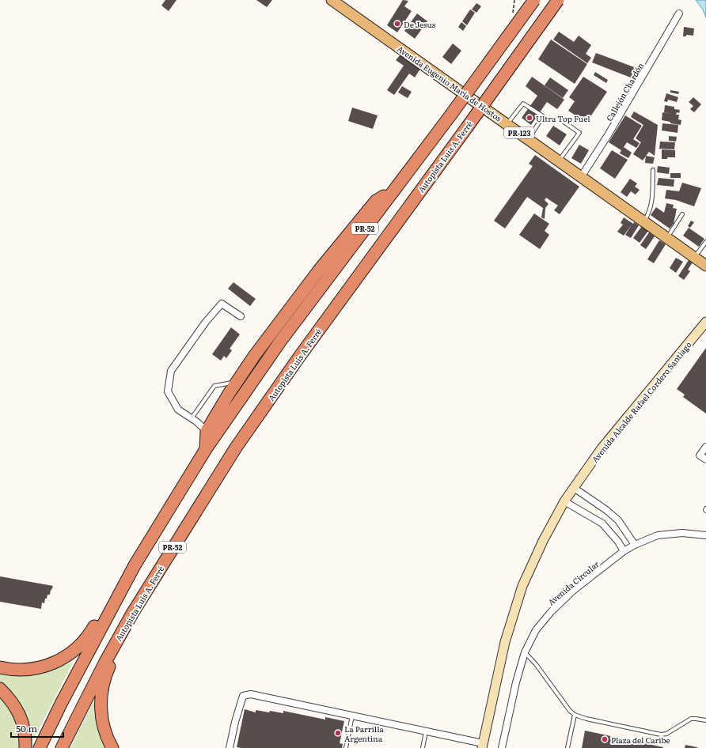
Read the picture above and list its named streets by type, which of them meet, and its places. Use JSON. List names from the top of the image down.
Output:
{
  "streets": {
    "highway": ["Autopista Luis A. Ferré", "PR-52"],
    "main road": ["Avenida Eugenio María de Hostos", "PR-123"],
    "street": ["Callejón Chardón", "Avenida Alcalde Rafael Cordero Santiago", "Avenida Circular"]
  },
  "crossings": [
    ["Avenida Eugenio María de Hostos", "Callejón Chardón"]
  ],
  "places": [
    "De Jesus",
    "Ultra Top Fuel",
    "La Parrilla Argentina",
    "Plaza del Caribe"
  ],
  "scale_bar": "50 m"
}
